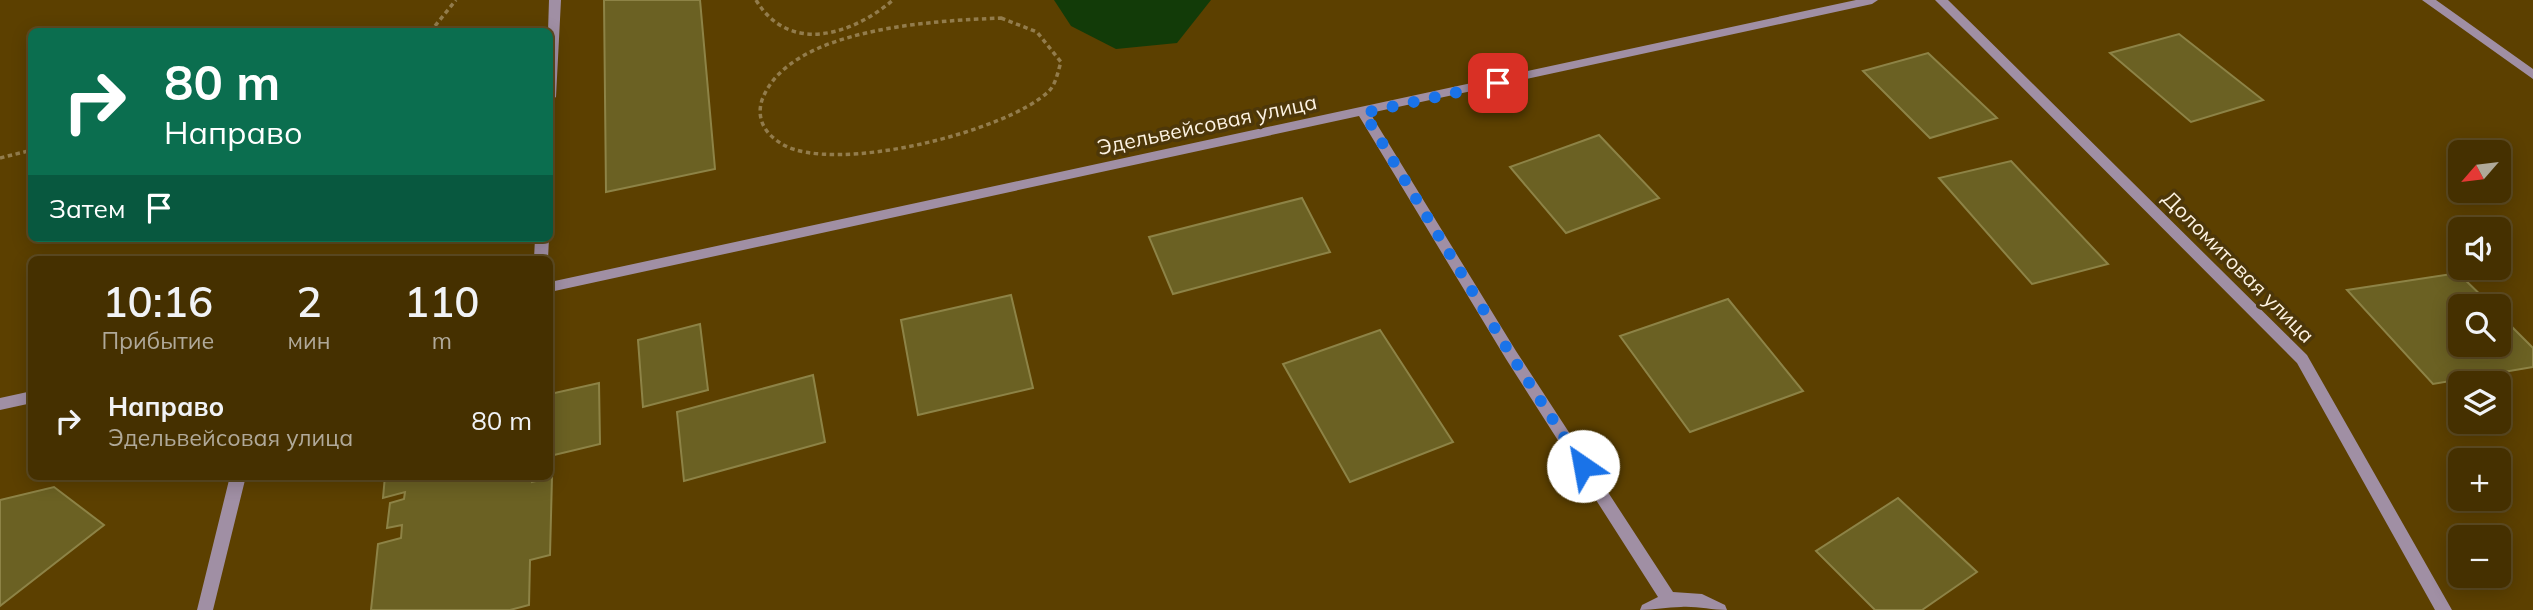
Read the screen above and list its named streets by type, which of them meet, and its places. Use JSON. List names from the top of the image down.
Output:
{
  "streets": {
    "street": ["Эдельвейсовая улица", "Доломитовая улица"]
  },
  "north": "bottom left",
  "page": {
    "turn": ["80 m", "Направо"],
    "map_buttons": ["+", "−"],
    "then": "Затем",
    "eta": [
      "10:16",
      "Прибытие",
      "2",
      "мин",
      "110",
      "m"
    ],
    "list": [
      {
        "name": "Направо",
        "note": "Эдельвейсовая улица",
        "value": "80 m"
      }
    ]
  }
}
